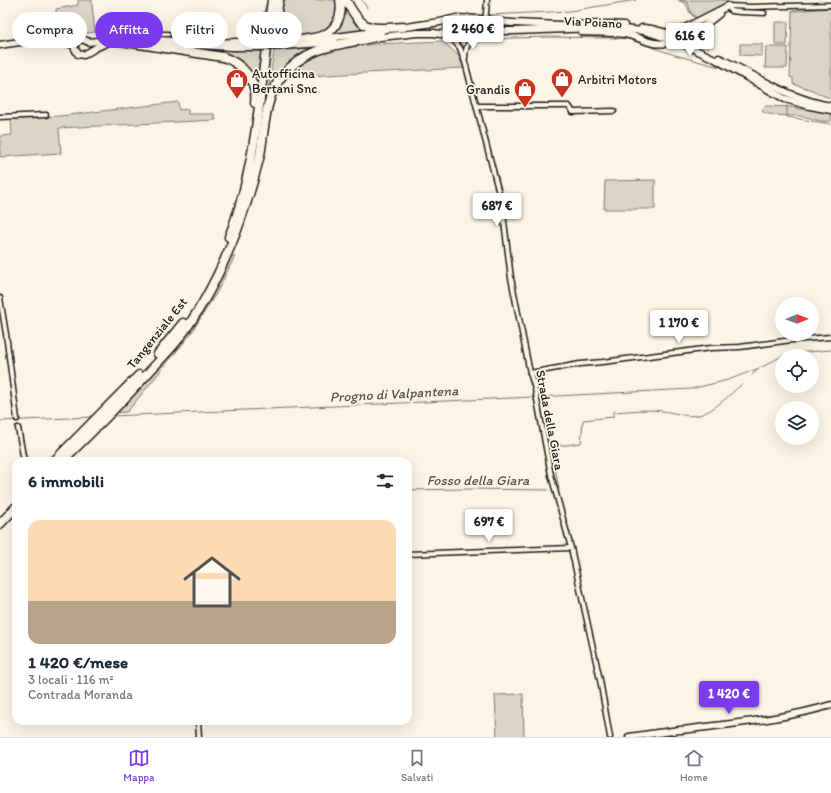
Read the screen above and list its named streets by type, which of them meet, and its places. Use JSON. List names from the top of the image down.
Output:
{
  "streets": {
    "highway": ["Tangenziale Est"],
    "main road": ["Via Poiano"],
    "street": ["Strada della Giara"]
  },
  "water": ["Progno di Valpantena", "Fosso della Giara"],
  "places": {
    "shop": ["Arbitri Motors", "Autofficina Bertani Snc", "Grandis"]
  },
  "north": "right",
  "page": {
    "chip": [
      "Compra",
      "Affitta",
      "Filtri",
      "Nuovo"
    ],
    "price": [
      "2 460 €",
      "616 €",
      "687 €",
      "1 170 €",
      "697 €",
      "1 420 €"
    ],
    "heading": "6 immobili",
    "list": [
      {
        "name": "1 420 €/mese",
        "note": "3 locali · 116 m² · Contrada Moranda"
      }
    ],
    "tabs": ["Mappa", "Salvati", "Home"]
  }
}
